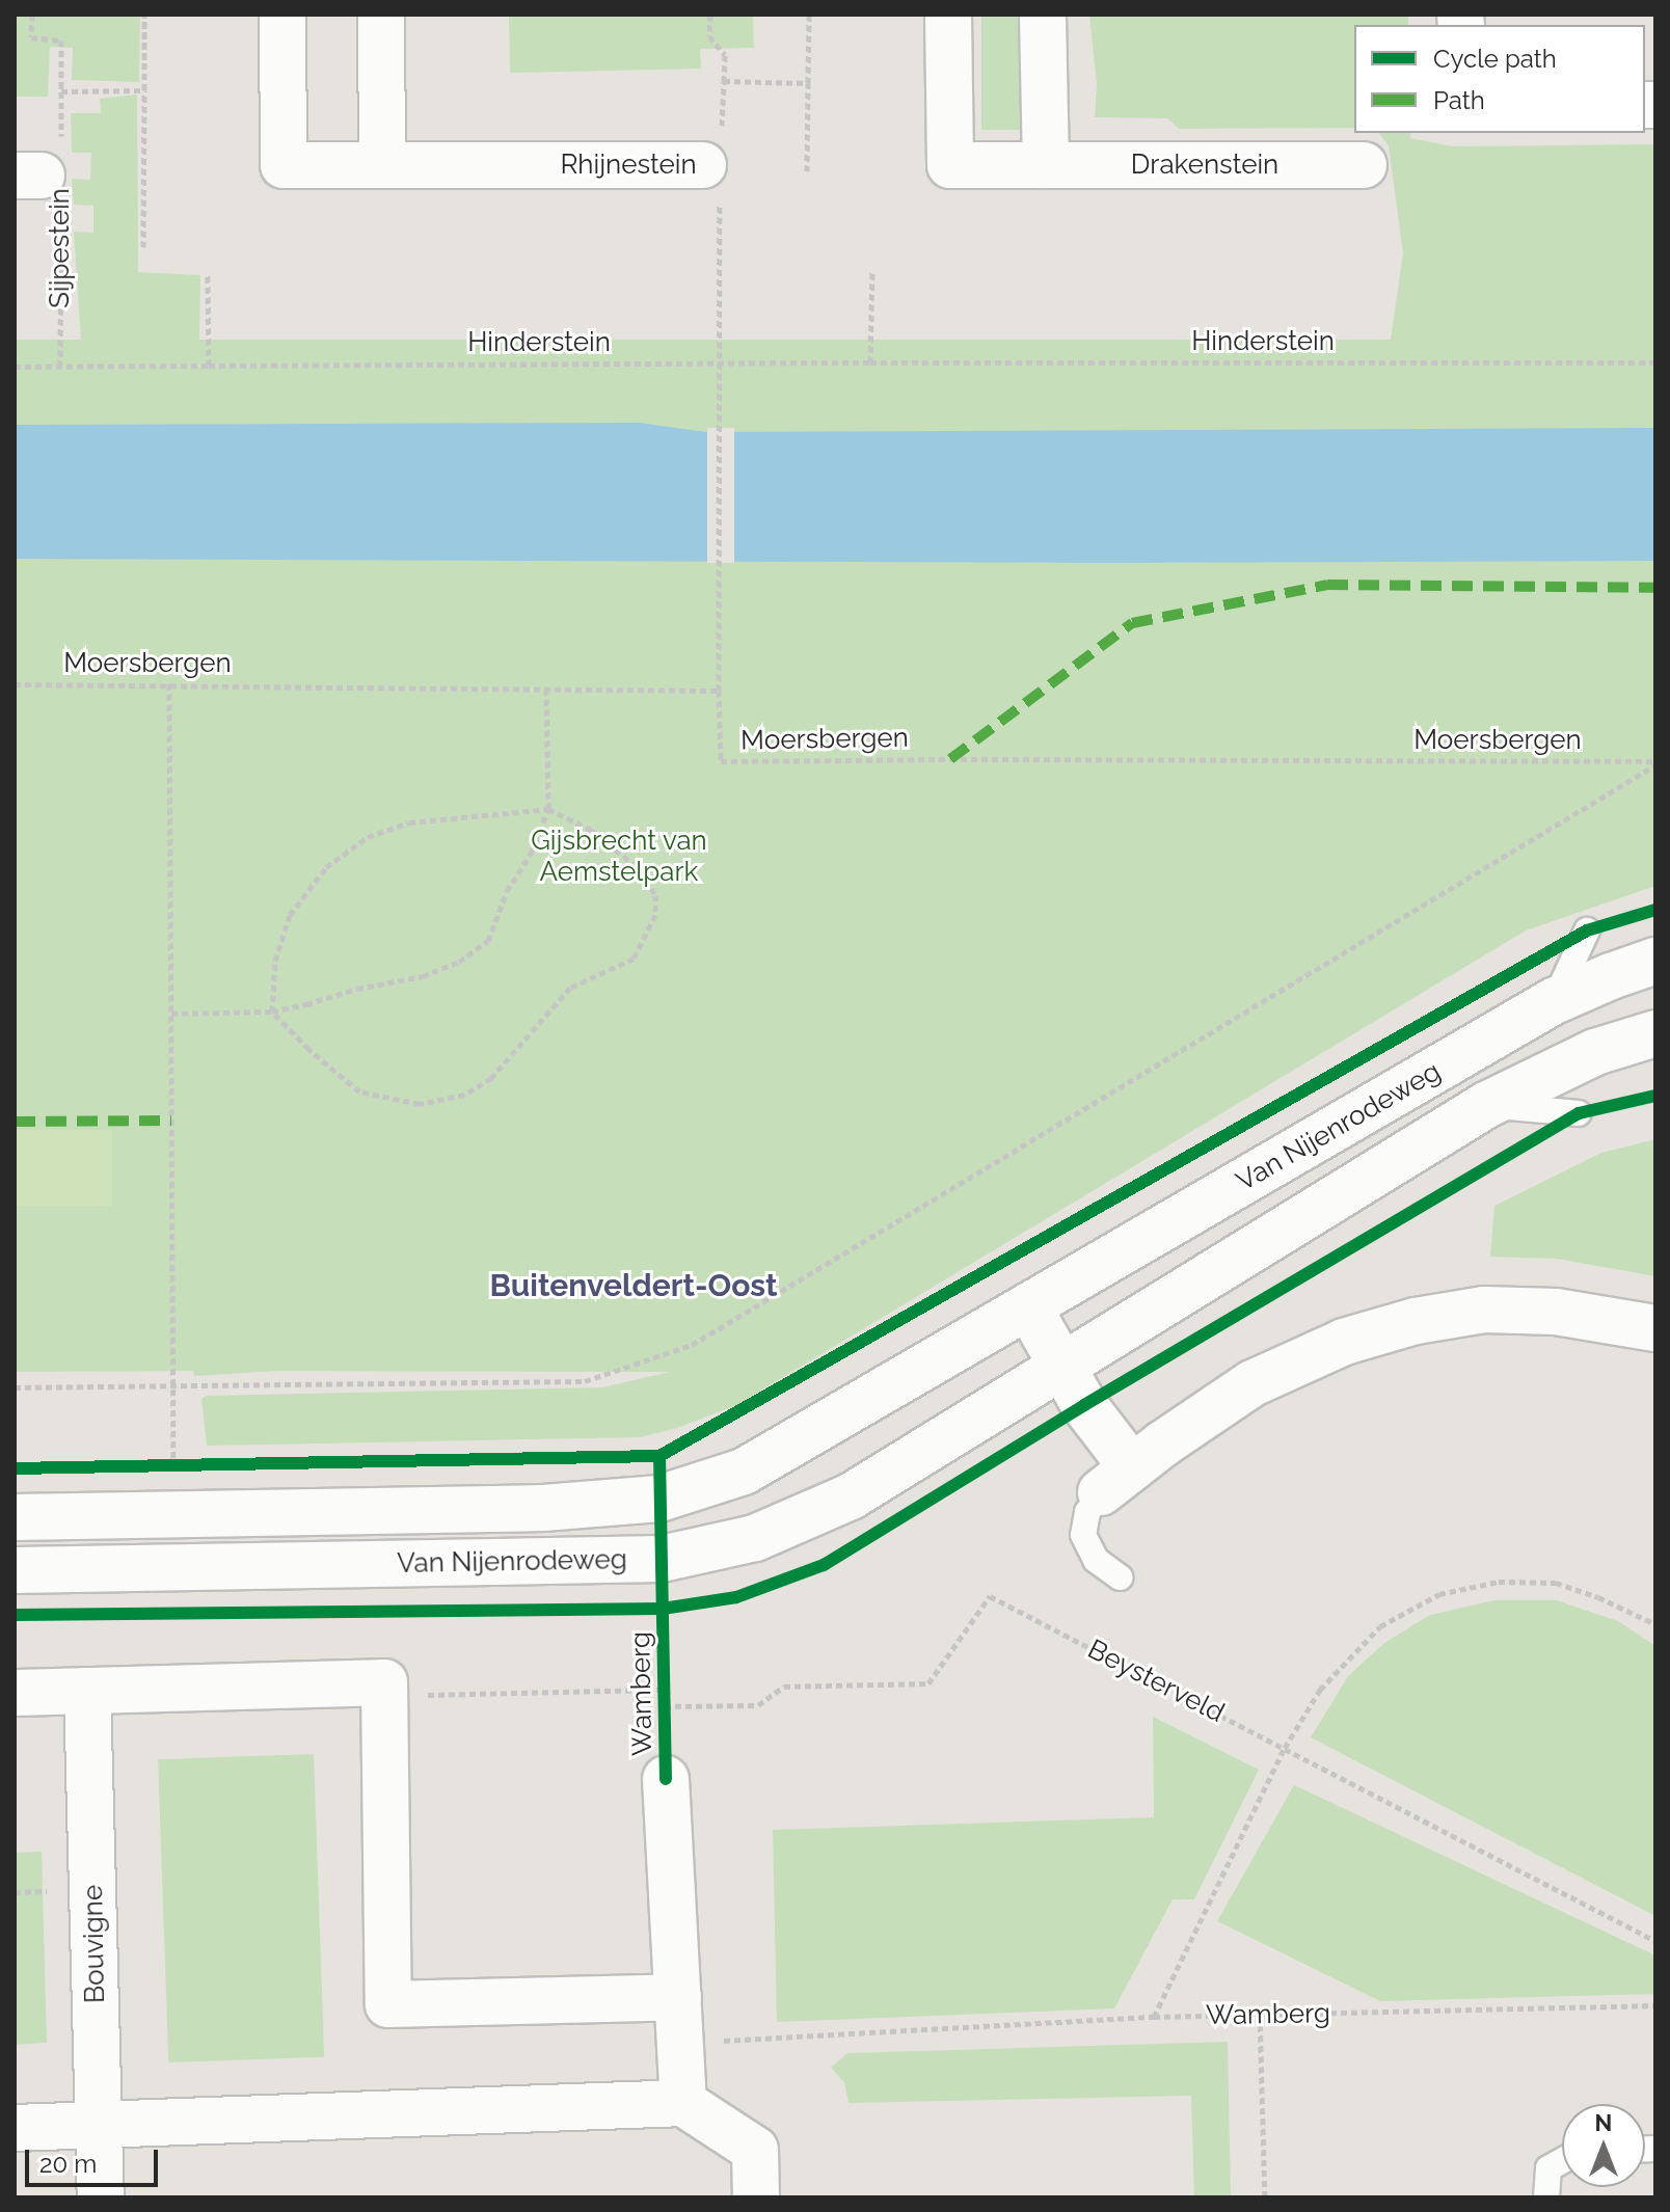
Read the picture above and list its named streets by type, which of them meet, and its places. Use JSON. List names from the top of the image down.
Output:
{
  "streets": {
    "street": [
      "Rhijnestein",
      "Drakenstein",
      "Van Nijenrodeweg",
      "Wamberg",
      "Bouvigne"
    ],
    "path": [
      "Sijpestein",
      "Hinderstein",
      "Moersbergen",
      "Beysterveld"
    ]
  },
  "crossings": [
    ["Rhijnestein", "Hinderstein"],
    ["Rhijnestein", "Moersbergen"],
    ["Sijpestein", "Hinderstein"],
    ["Beysterveld", "Wamberg"]
  ],
  "districts": ["Buitenveldert-Oost"],
  "parks": ["Gijsbrecht van Aemstelpark"],
  "legend": ["Cycle path", "Path"],
  "scale_bar": "20 m",
  "north": "top"
}
